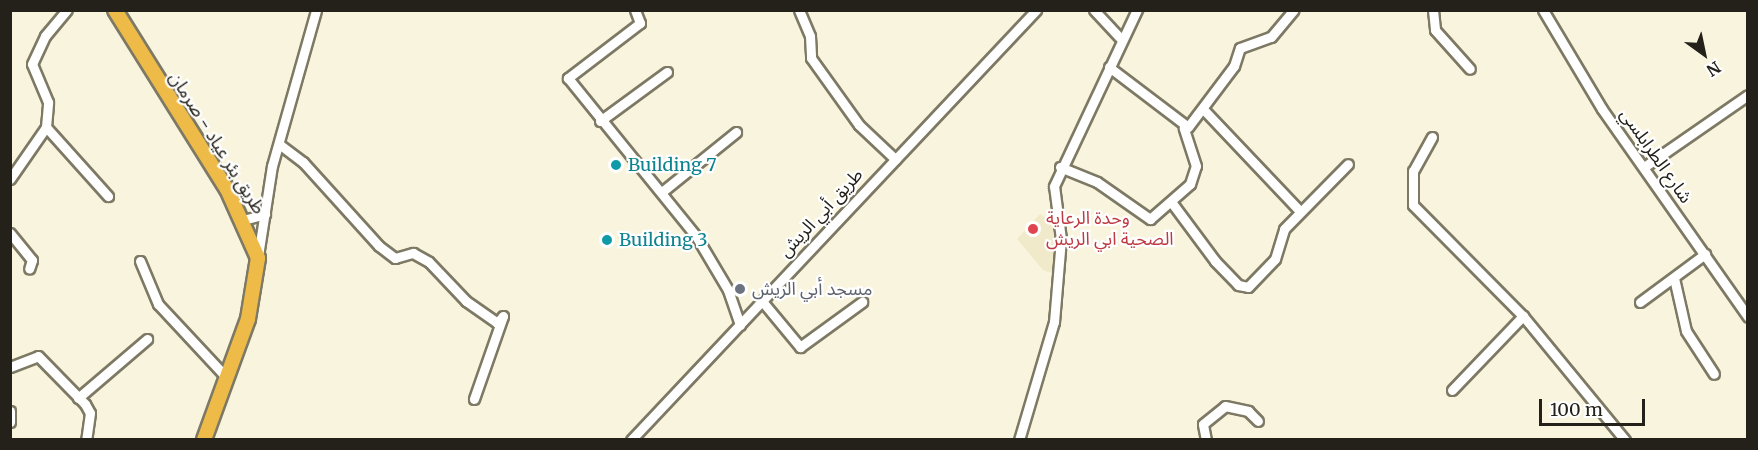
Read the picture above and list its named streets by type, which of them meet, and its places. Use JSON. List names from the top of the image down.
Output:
{
  "streets": {
    "highway": ["طريق بئر عياد - صرمان"],
    "street": ["شارع الطرابلسي", "طريق أبي الريش"]
  },
  "places": [
    "Building 7",
    "وحدة الرعاية الصحية ابي الريش",
    "Building 3",
    "مسجد أبي الريش"
  ],
  "scale_bar": "100 m",
  "north": "bottom right"
}
